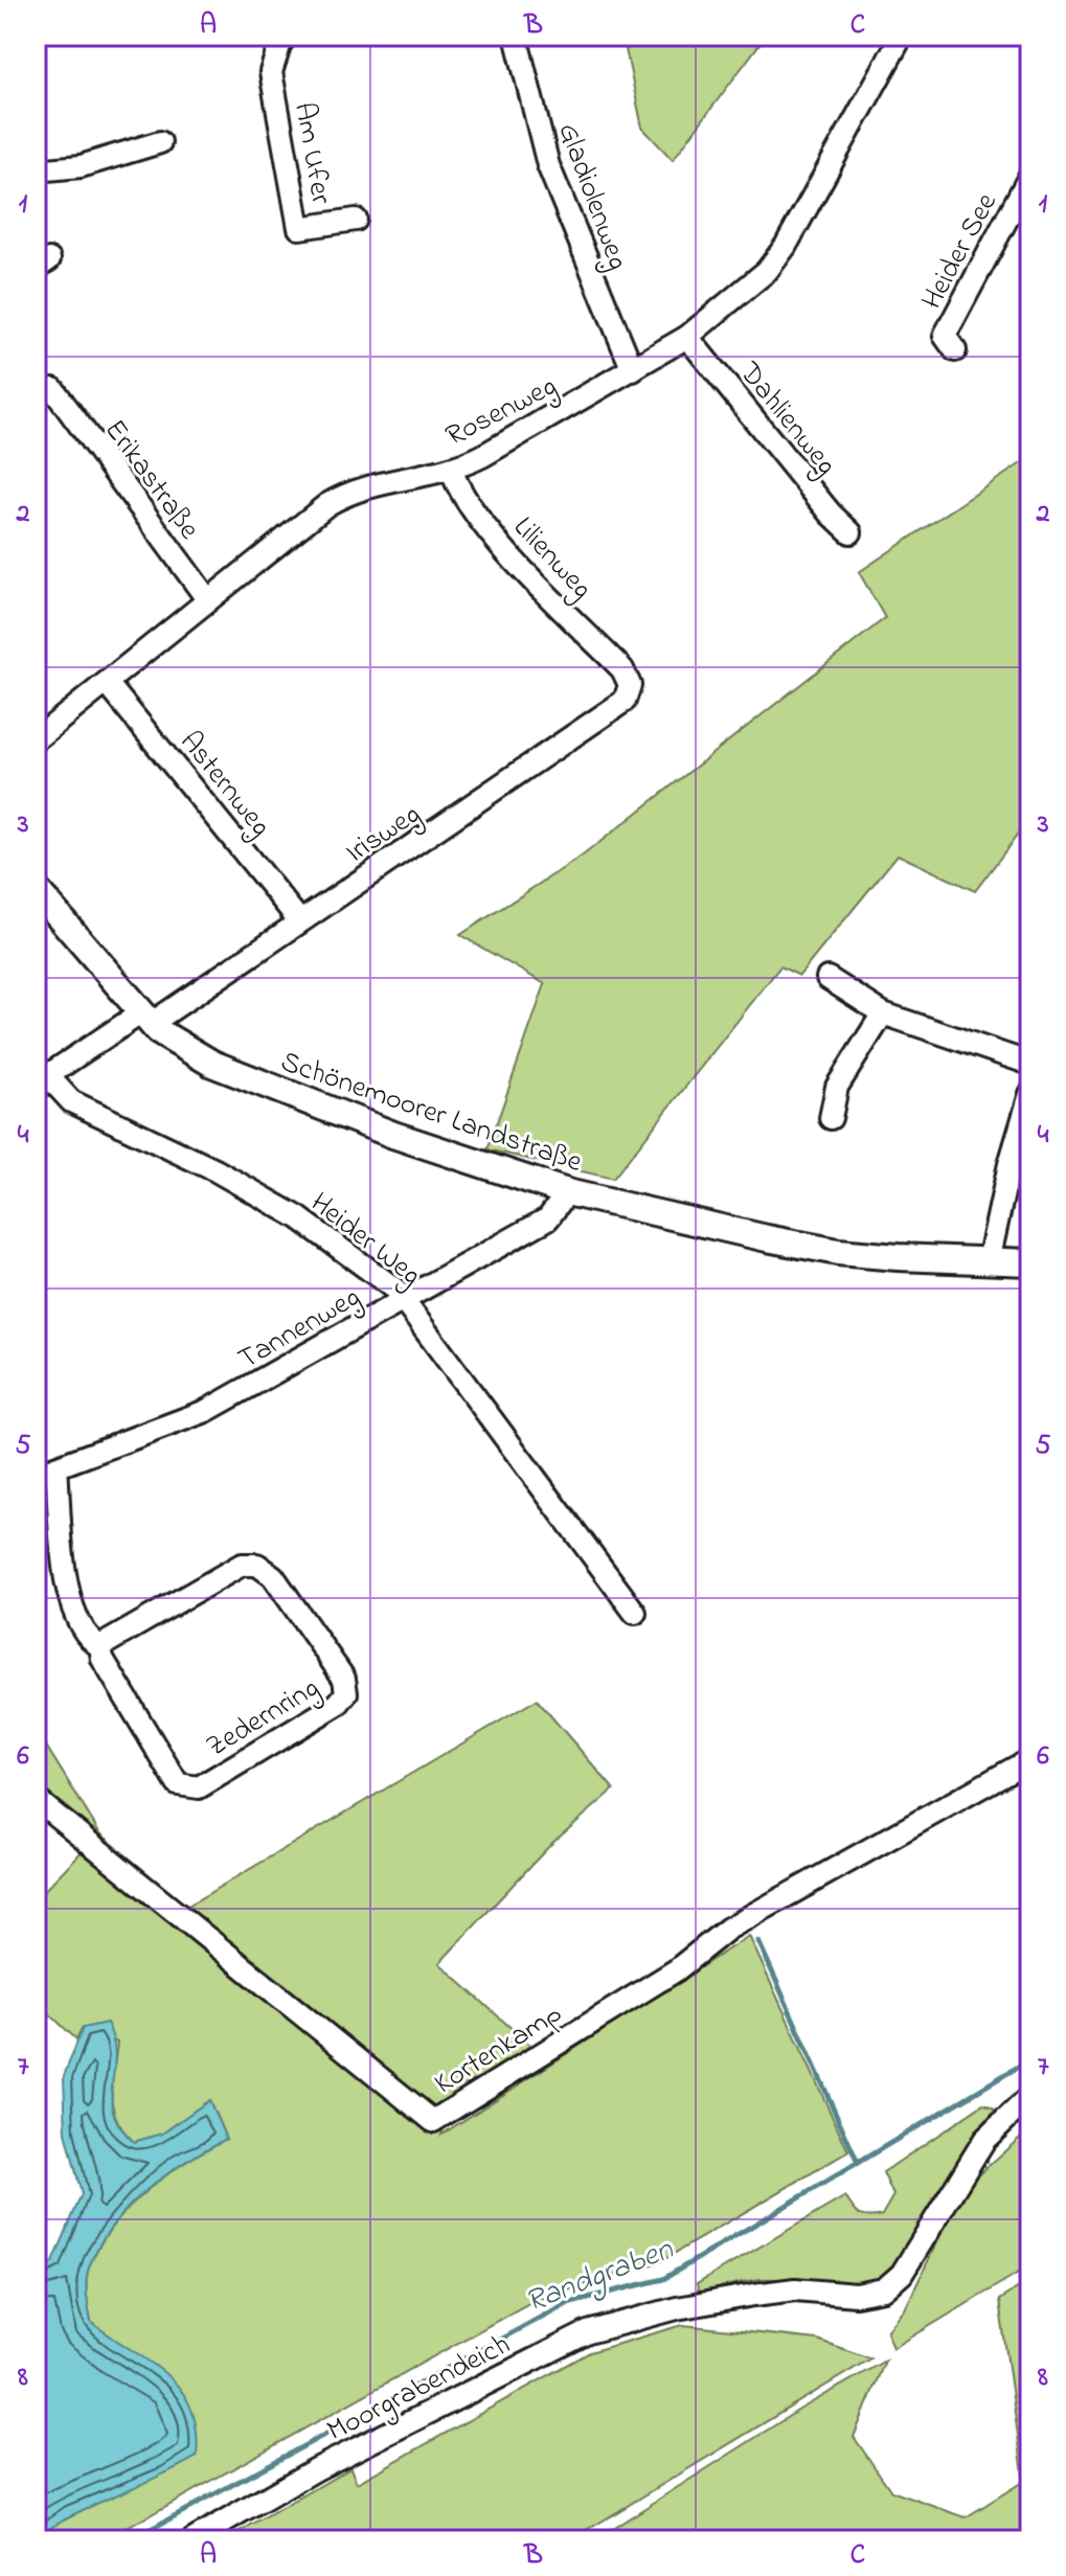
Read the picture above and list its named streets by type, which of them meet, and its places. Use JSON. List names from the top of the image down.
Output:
{
  "streets": {
    "street": [
      "Am Ufer",
      "Gladiolenweg",
      "Heider See",
      "Rosenweg",
      "Dahlienweg",
      "Erikastraße",
      "Lilienweg",
      "Asternweg",
      "Irisweg",
      "Schönemoorer Landstraße",
      "Heider Weg",
      "Tannenweg",
      "Zedernring",
      "Kortenkamp",
      "Moorgrabendeich"
    ]
  },
  "crossings": [
    ["Gladiolenweg", "Rosenweg"],
    ["Rosenweg", "Dahlienweg"],
    ["Rosenweg", "Erikastraße"],
    ["Rosenweg", "Lilienweg"],
    ["Rosenweg", "Asternweg"],
    ["Lilienweg", "Irisweg"],
    ["Asternweg", "Irisweg"],
    ["Irisweg", "Schönemoorer Landstraße"],
    ["Irisweg", "Heider Weg"],
    ["Schönemoorer Landstraße", "Tannenweg"],
    ["Heider Weg", "Tannenweg"],
    ["Tannenweg", "Zedernring"]
  ],
  "water": ["Randgraben"],
  "grid": {
    "columns": ["A", "B", "C"],
    "rows": [
      "1",
      "2",
      "3",
      "4",
      "5",
      "6",
      "7",
      "8"
    ]
  }
}
